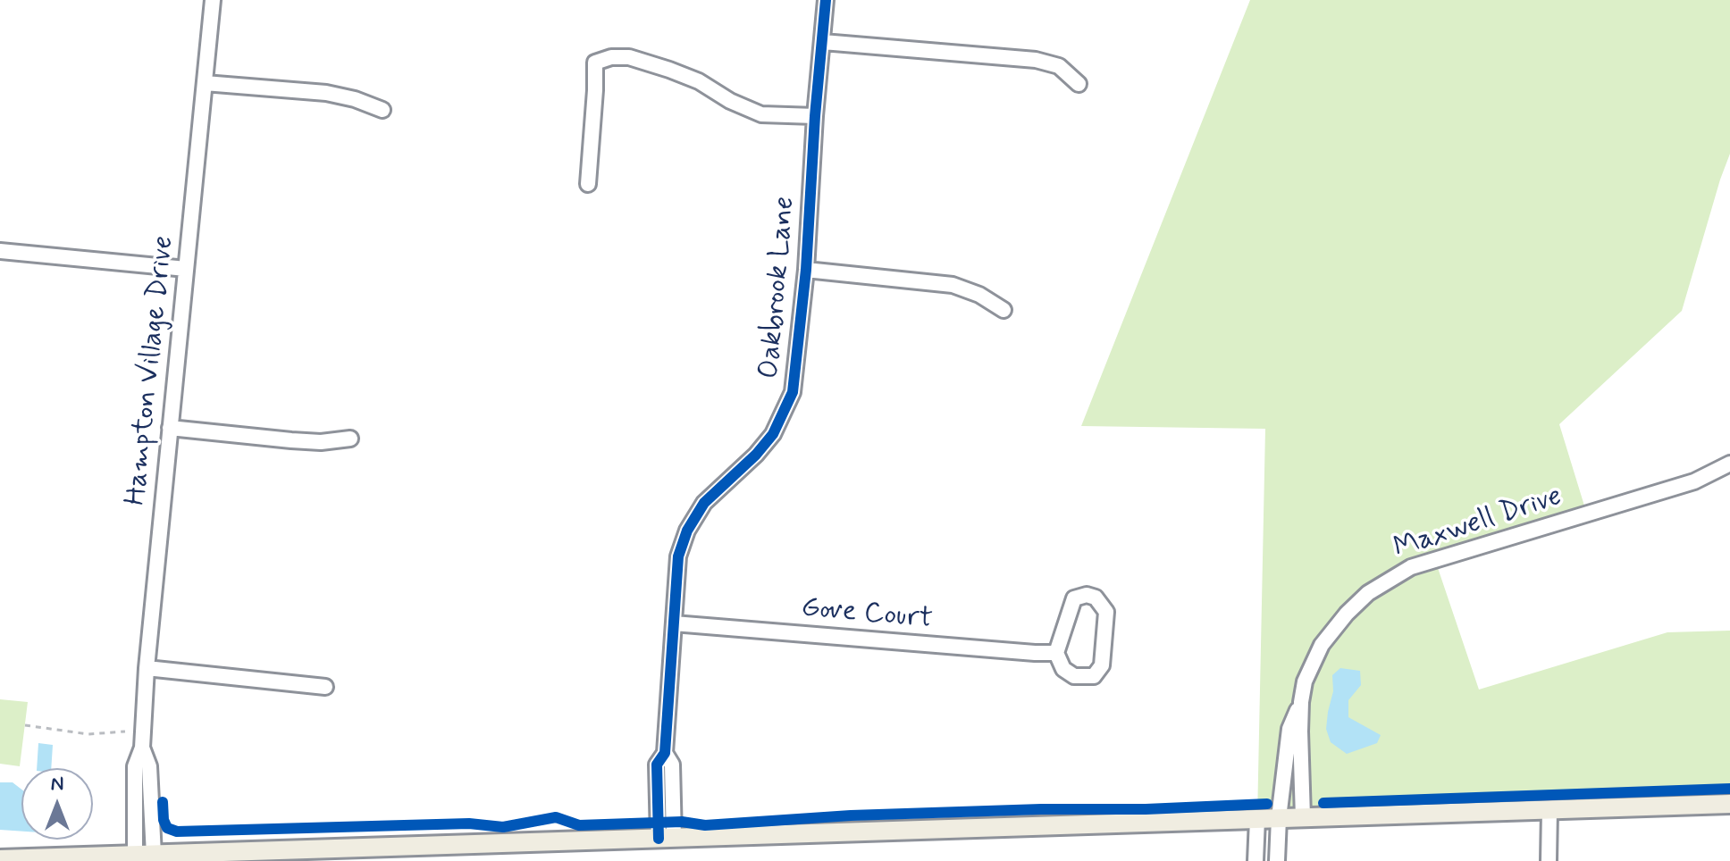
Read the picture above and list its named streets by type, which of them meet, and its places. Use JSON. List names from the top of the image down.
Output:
{
  "streets": {
    "street": [
      "Oakbrook Lane",
      "Hampton Village Drive",
      "Maxwell Drive",
      "Gove Court"
    ]
  },
  "crossings": [
    ["Oakbrook Lane", "Gove Court"]
  ],
  "north": "top"
}
